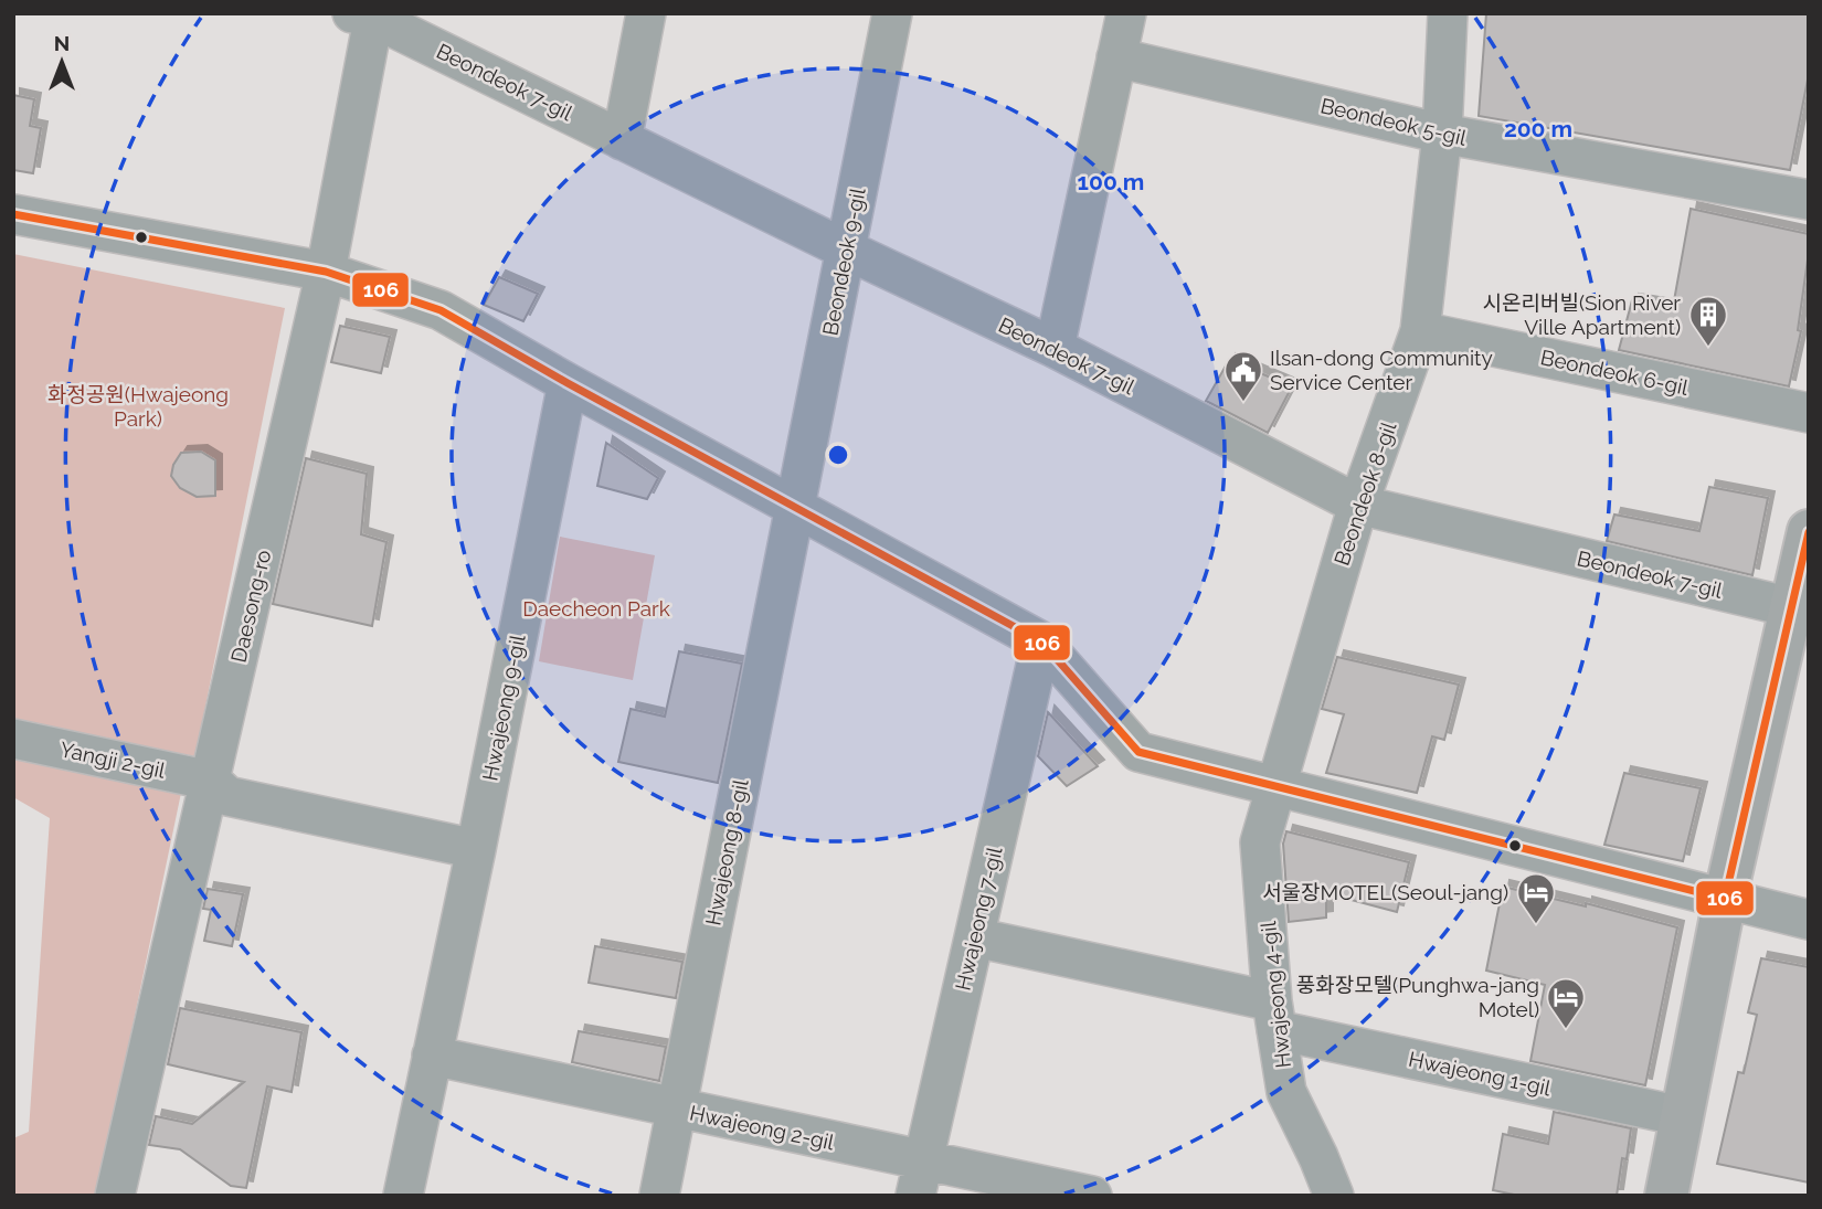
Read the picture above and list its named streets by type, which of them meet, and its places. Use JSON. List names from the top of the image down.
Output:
{
  "streets": {
    "street": [
      "Beondeok 7-gil",
      "Beondeok 5-gil",
      "Beondeok 9-gil",
      "Beondeok 6-gil",
      "Beondeok 8-gil",
      "Daesong-ro",
      "Hwajeong 9-gil",
      "Yangji 2-gil",
      "Hwajeong 8-gil",
      "Hwajeong 7-gil",
      "Hwajeong 4-gil",
      "Hwajeong 1-gil",
      "Hwajeong 2-gil"
    ]
  },
  "crossings": [
    ["Beondeok 7-gil", "Beondeok 9-gil"],
    ["Beondeok 7-gil", "Beondeok 8-gil"],
    ["Beondeok 7-gil", "Daesong-ro"],
    ["Beondeok 5-gil", "Beondeok 8-gil"],
    ["Beondeok 9-gil", "Hwajeong 8-gil"],
    ["Beondeok 6-gil", "Beondeok 8-gil"],
    ["Beondeok 8-gil", "Hwajeong 4-gil"],
    ["Daesong-ro", "Yangji 2-gil"],
    ["Hwajeong 9-gil", "Hwajeong 2-gil"],
    ["Hwajeong 8-gil", "Hwajeong 2-gil"],
    ["Hwajeong 7-gil", "Hwajeong 1-gil"],
    ["Hwajeong 7-gil", "Hwajeong 2-gil"],
    ["Hwajeong 4-gil", "Hwajeong 1-gil"]
  ],
  "parks": ["화정공원(Hwajeong Park)", "Daecheon Park"],
  "places": {
    "building": ["시온리버빌(Sion River Ville Apartment)"],
    "public building": ["Ilsan-dong Community Service Center"],
    "hotel": ["서울장MOTEL(Seoul-jang)", "풍화장모텔(Punghwa-jang Motel)"]
  },
  "lines": ["transit line 106"],
  "north": "top",
  "rings": ["200 m", "100 m"]
}
